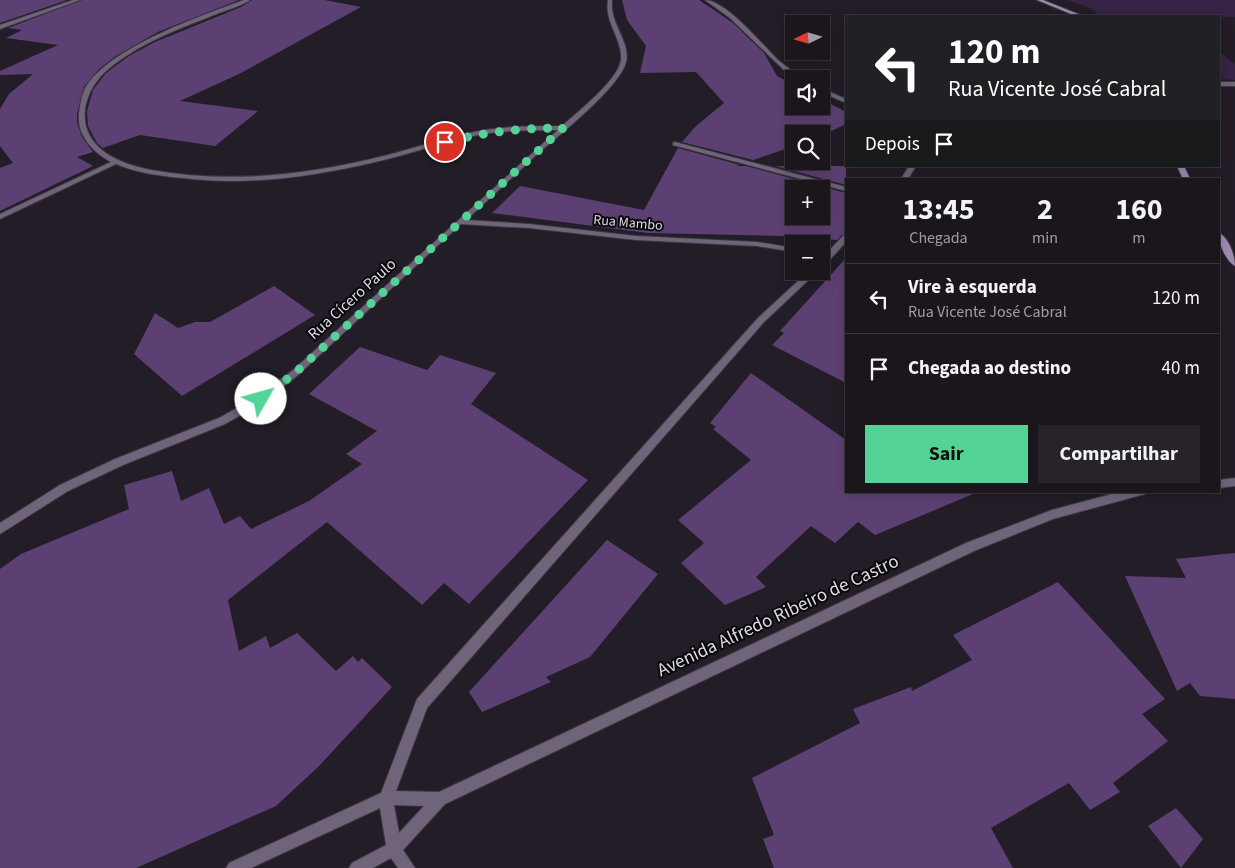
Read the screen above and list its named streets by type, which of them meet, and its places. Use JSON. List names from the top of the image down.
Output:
{
  "streets": {
    "street": ["Rua Mambo", "Rua Cícero Paulo", "Avenida Alfredo Ribeiro de Castro"]
  },
  "crossings": [
    ["Rua Mambo", "Rua Cícero Paulo"]
  ],
  "north": "left",
  "page": {
    "map_buttons": ["+", "−"],
    "turn": ["120 m", "Rua Vicente José Cabral"],
    "then": "Depois",
    "eta": [
      "13:45",
      "Chegada",
      "2",
      "min",
      "160",
      "m"
    ],
    "list": [
      {
        "name": "Vire à esquerda",
        "note": "Rua Vicente José Cabral",
        "value": "120 m"
      },
      {
        "name": "Chegada ao destino",
        "value": "40 m"
      }
    ],
    "buttons": ["Sair", "Compartilhar"]
  }
}
